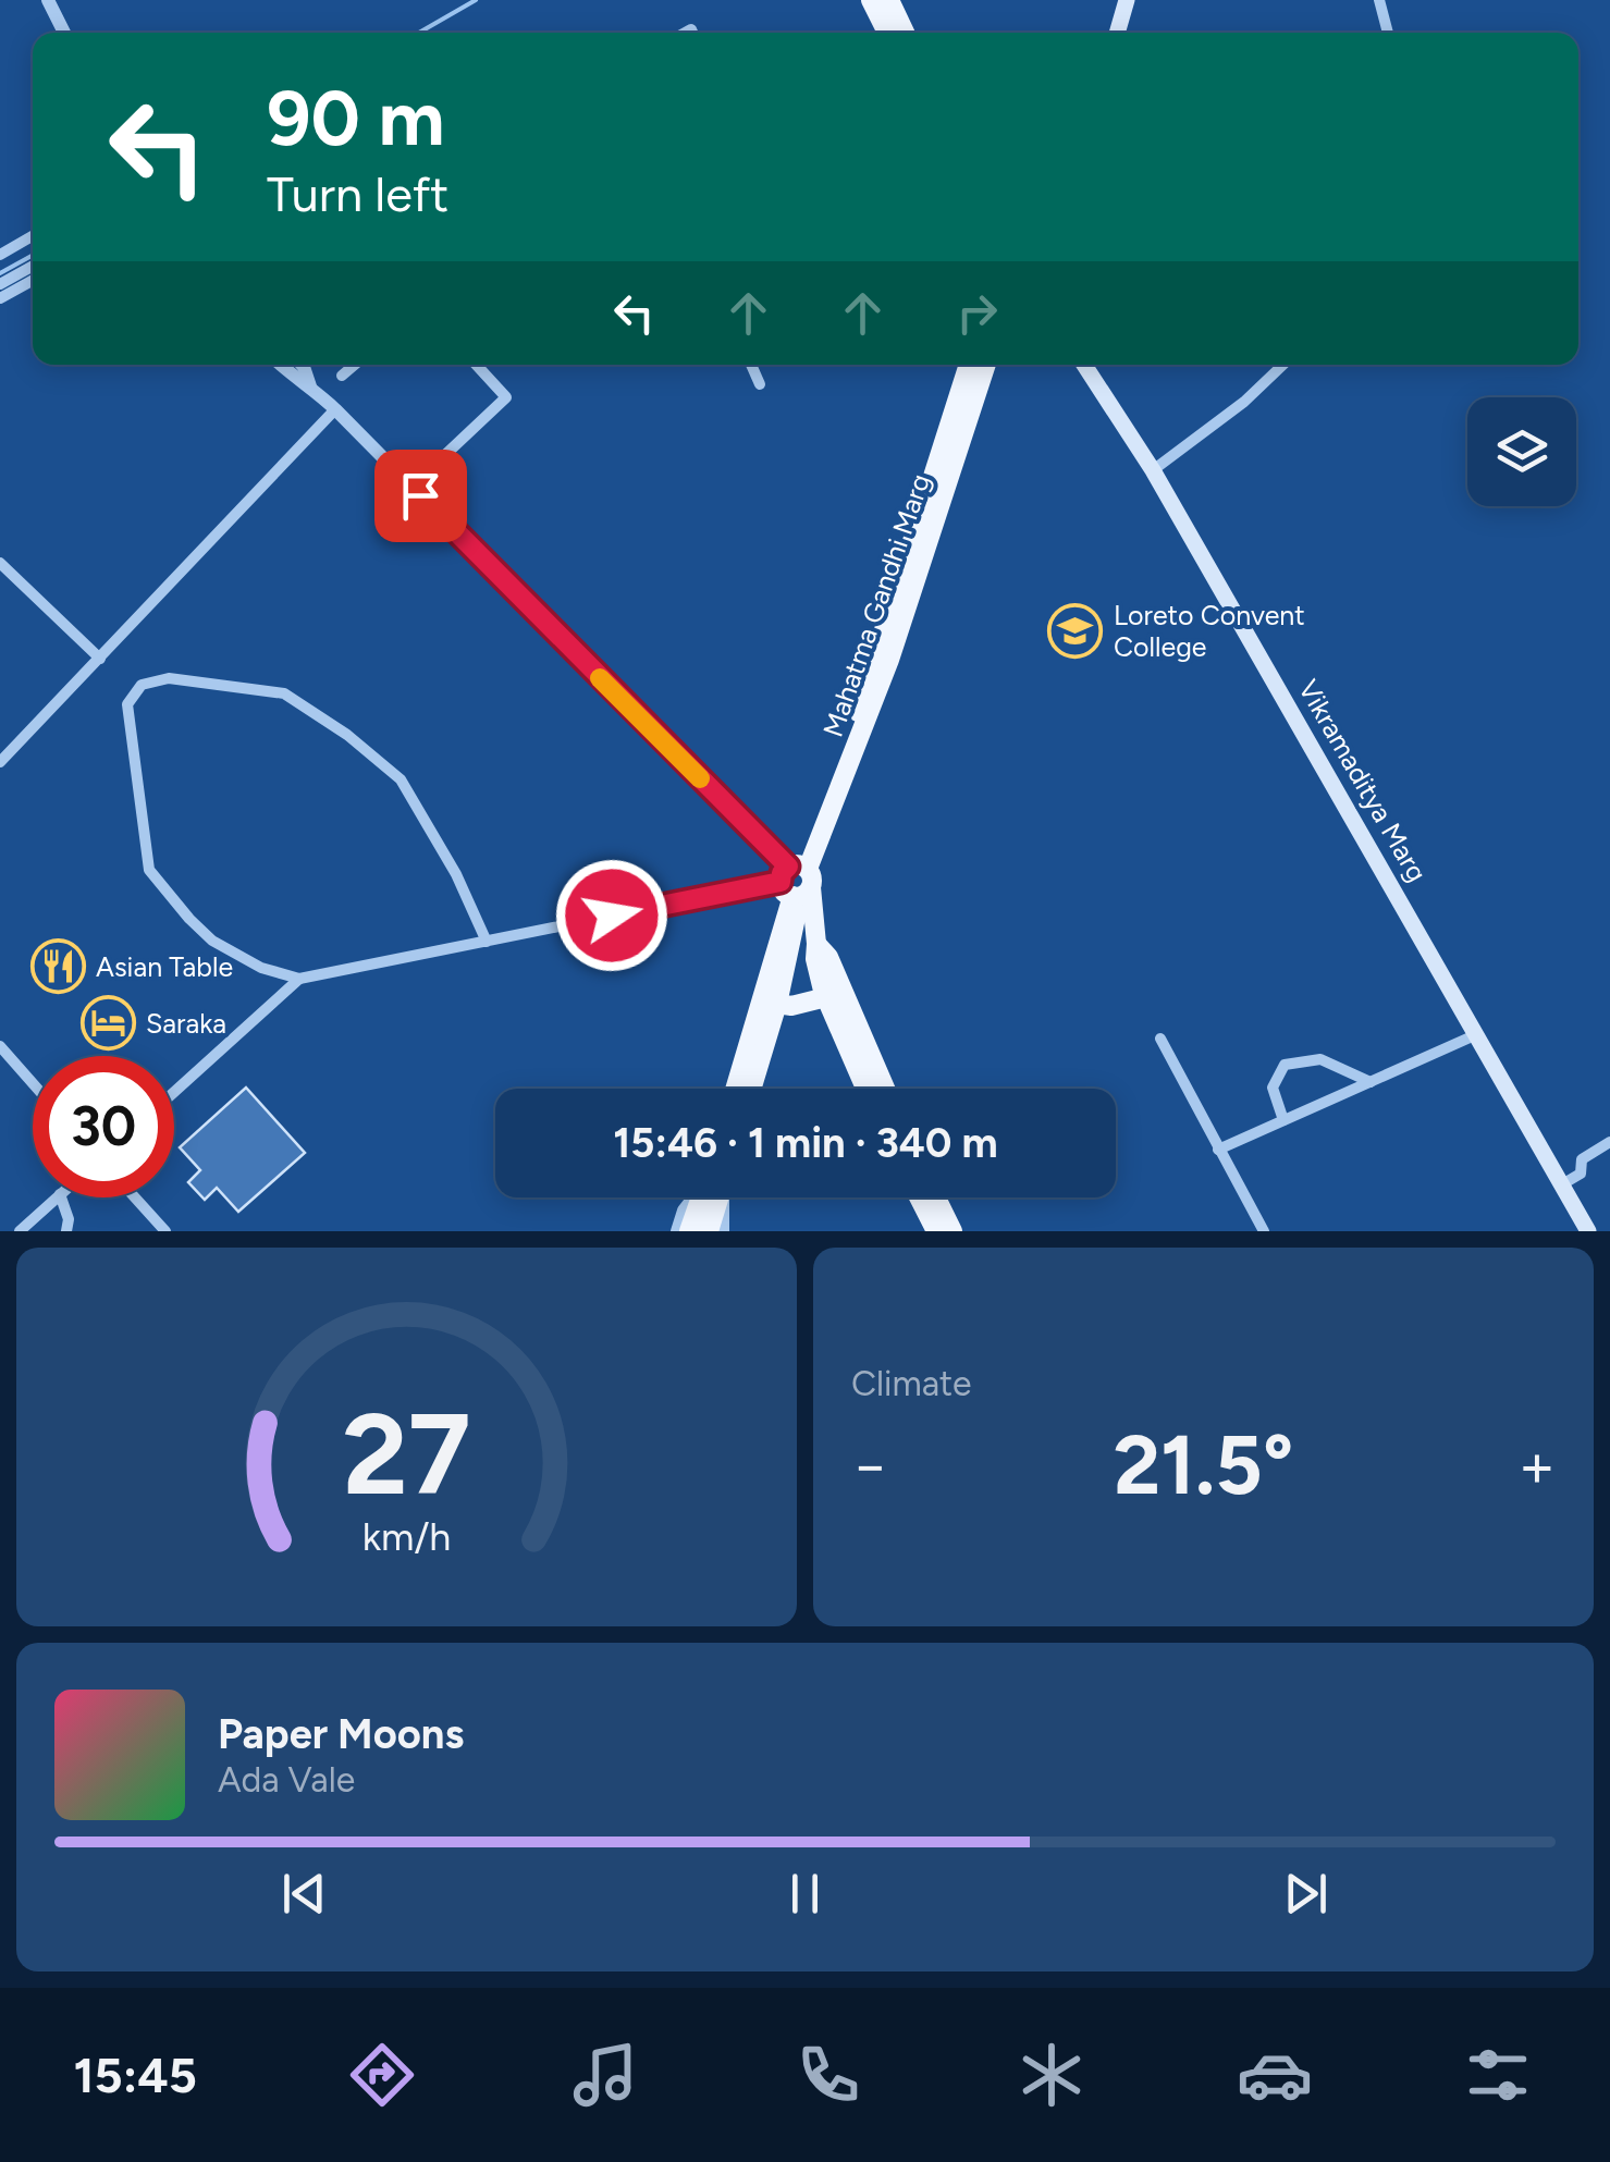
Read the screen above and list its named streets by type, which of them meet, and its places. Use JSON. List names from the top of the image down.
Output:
{
  "streets": {
    "main road": ["Mahatma Gandhi Marg", "Vikramaditya Marg"]
  },
  "places": {
    "school or university": ["Loreto Convent College"],
    "restaurant": ["Asian Table"],
    "hotel": ["Saraka"]
  },
  "page": {
    "turn": ["90 m", "Turn left"],
    "limit": "30",
    "trip": "15:46 · 1 min · 340 m",
    "tile": "Climate",
    "heat": ["−", "21.5°", "+"],
    "song": ["Paper Moons", "Ada Vale"],
    "tabs": "15:45",
    "gauge": ["27", "km/h"]
  }
}
